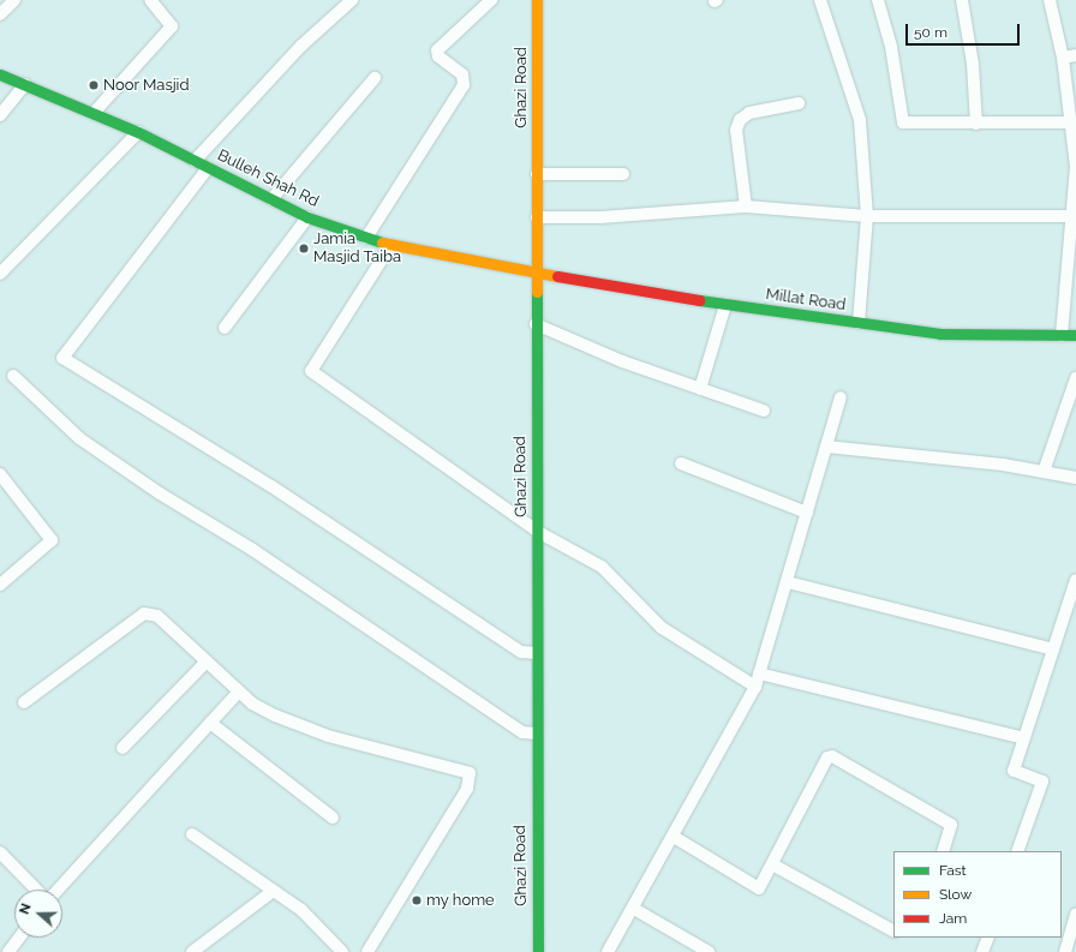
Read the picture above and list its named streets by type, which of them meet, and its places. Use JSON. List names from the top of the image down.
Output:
{
  "streets": {
    "street": ["Ghazi Road", "Bulleh Shah Rd", "Millat Road"]
  },
  "crossings": [
    ["Ghazi Road", "Bulleh Shah Rd"],
    ["Ghazi Road", "Millat Road"],
    ["Bulleh Shah Rd", "Millat Road"]
  ],
  "places": ["Noor Masjid", "Jamia Masjid Taiba", "my home"],
  "legend": ["Fast", "Slow", "Jam"],
  "scale_bar": "50 m",
  "north": "left"
}
